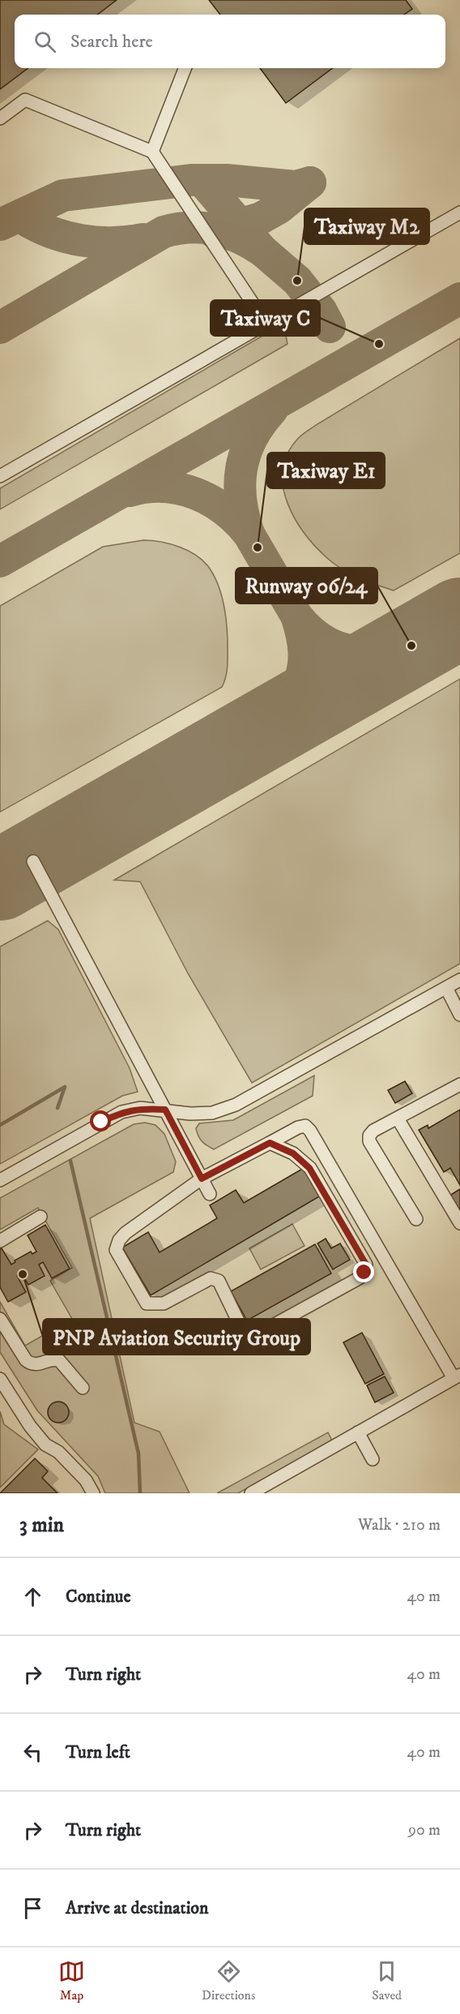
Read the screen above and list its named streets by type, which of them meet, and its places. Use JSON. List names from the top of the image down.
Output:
{
  "places": [
    "Taxiway M2",
    "Taxiway C",
    "Taxiway E1",
    "Runway 06/24",
    "PNP Aviation Security Group"
  ],
  "page": {
    "search": "Search here",
    "heading": ["3 min", "Walk · 210 m"],
    "list": [
      ["Continue", "40 m"],
      ["Turn right", "40 m"],
      ["Turn left", "40 m"],
      ["Turn right", "90 m"],
      "Arrive at destination"
    ],
    "nav": ["Map", "Directions", "Saved"]
  }
}
